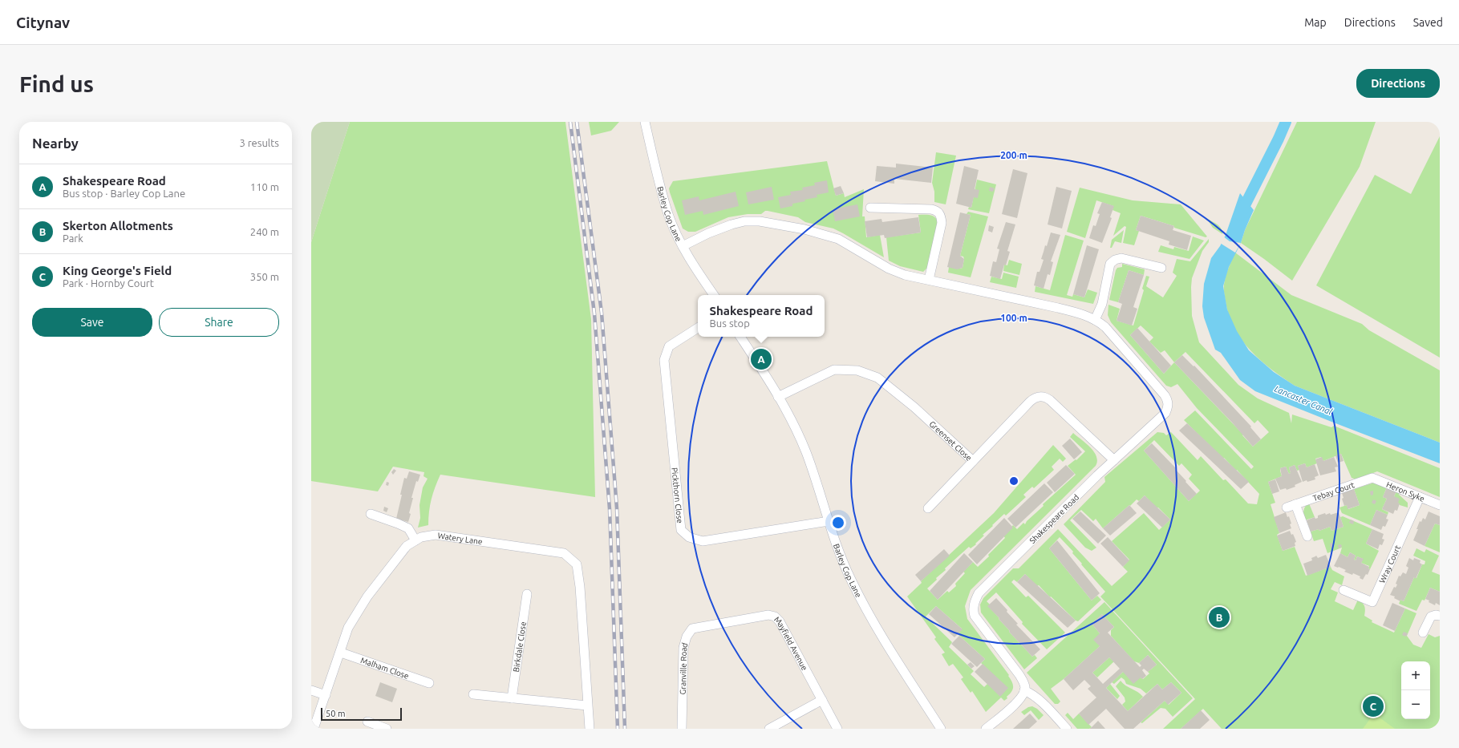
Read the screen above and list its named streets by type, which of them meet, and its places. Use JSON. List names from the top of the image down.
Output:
{
  "streets": {
    "street": [
      "Barley Cop Lane",
      "Greenset Close",
      "Tebay Court",
      "Heron Syke",
      "Pickthorn Close",
      "Shakespeare Road",
      "Watery Lane",
      "Wray Court",
      "Mayfield Avenue",
      "Birkdale Close",
      "Malham Close",
      "Granville Road"
    ]
  },
  "crossings": [
    ["Barley Cop Lane", "Greenset Close"],
    ["Barley Cop Lane", "Pickthorn Close"],
    ["Barley Cop Lane", "Shakespeare Road"],
    ["Greenset Close", "Shakespeare Road"],
    ["Tebay Court", "Heron Syke"],
    ["Heron Syke", "Wray Court"],
    ["Watery Lane", "Malham Close"],
    ["Mayfield Avenue", "Granville Road"]
  ],
  "water": ["Lancaster Canal"],
  "scale_bar": "50 m",
  "page": {
    "header": "Citynav",
    "nav": ["Map", "Directions", "Saved"],
    "buttons": [
      "Directions",
      ["Save", "Share"]
    ],
    "title": "Find us",
    "heading": ["Nearby", "3 results"],
    "list": [
      {
        "mark": "A",
        "name": "Shakespeare Road",
        "note": "Bus stop · Barley Cop Lane",
        "value": "110 m"
      },
      {
        "mark": "B",
        "name": "Skerton Allotments",
        "note": "Park",
        "value": "240 m"
      },
      {
        "mark": "C",
        "name": "King George's Field",
        "note": "Park · Hornby Court",
        "value": "350 m"
      }
    ],
    "popup": ["Shakespeare Road", "Bus stop"],
    "pins": ["A", "B", "C"],
    "map_buttons": ["+", "−"],
    "scale": "50 m"
  },
  "rings": ["200 m", "100 m"]
}
